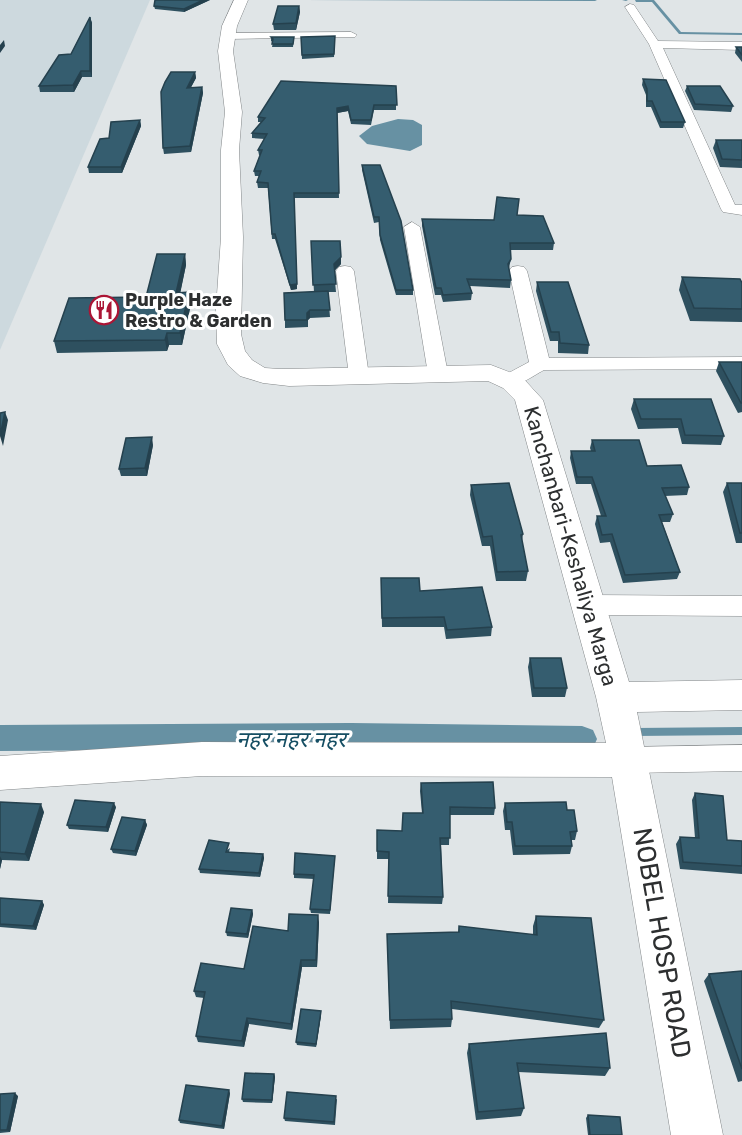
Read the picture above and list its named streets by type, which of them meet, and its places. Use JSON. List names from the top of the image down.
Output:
{
  "streets": {
    "street": ["Kanchanbari-Keshaliya Marga", "NOBEL HOSP ROAD"]
  },
  "crossings": [
    ["Kanchanbari-Keshaliya Marga", "NOBEL HOSP ROAD"]
  ],
  "water": ["नहर नहर नहर"],
  "places": {
    "restaurant": ["Purple Haze Restro & Garden"]
  }
}
